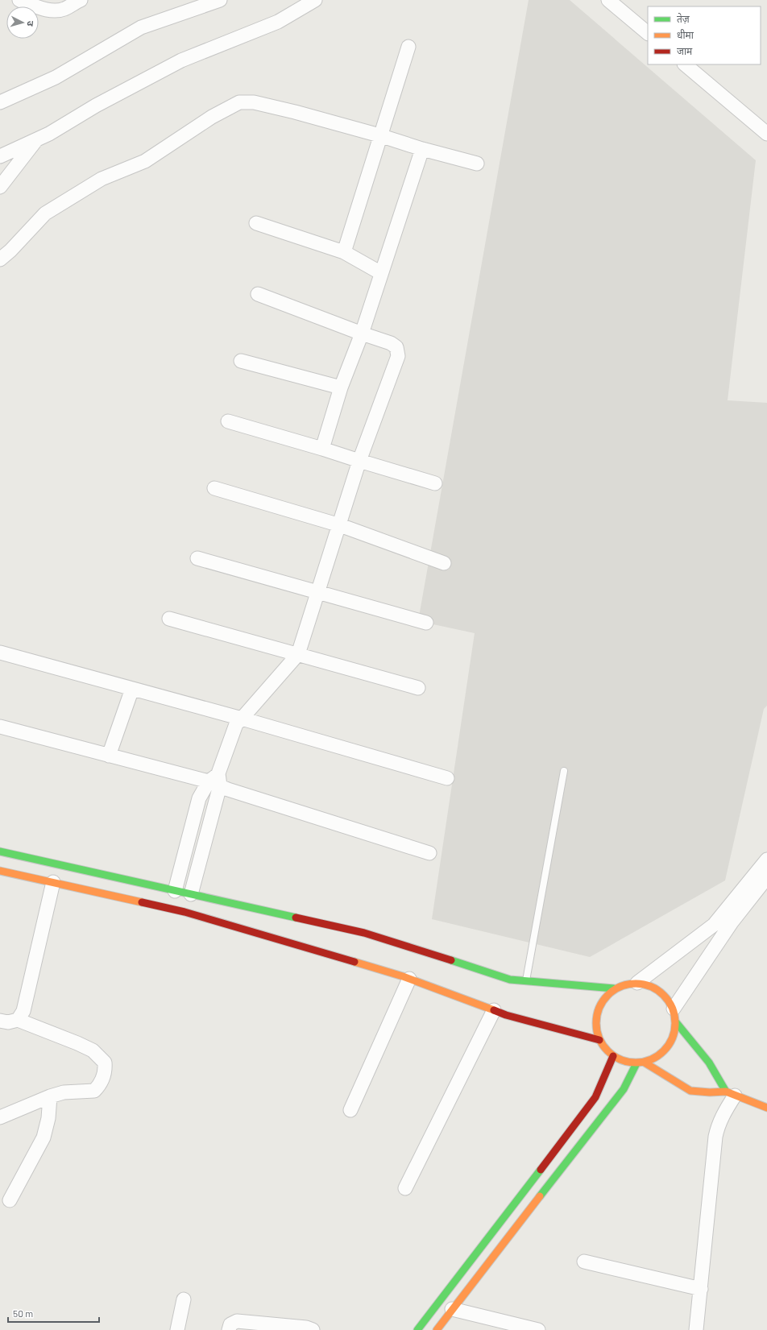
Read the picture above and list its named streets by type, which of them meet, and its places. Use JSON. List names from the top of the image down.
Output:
{
  "legend": ["तेज़", "धीमा", "जाम"],
  "scale_bar": "50 m",
  "north": "right"
}
